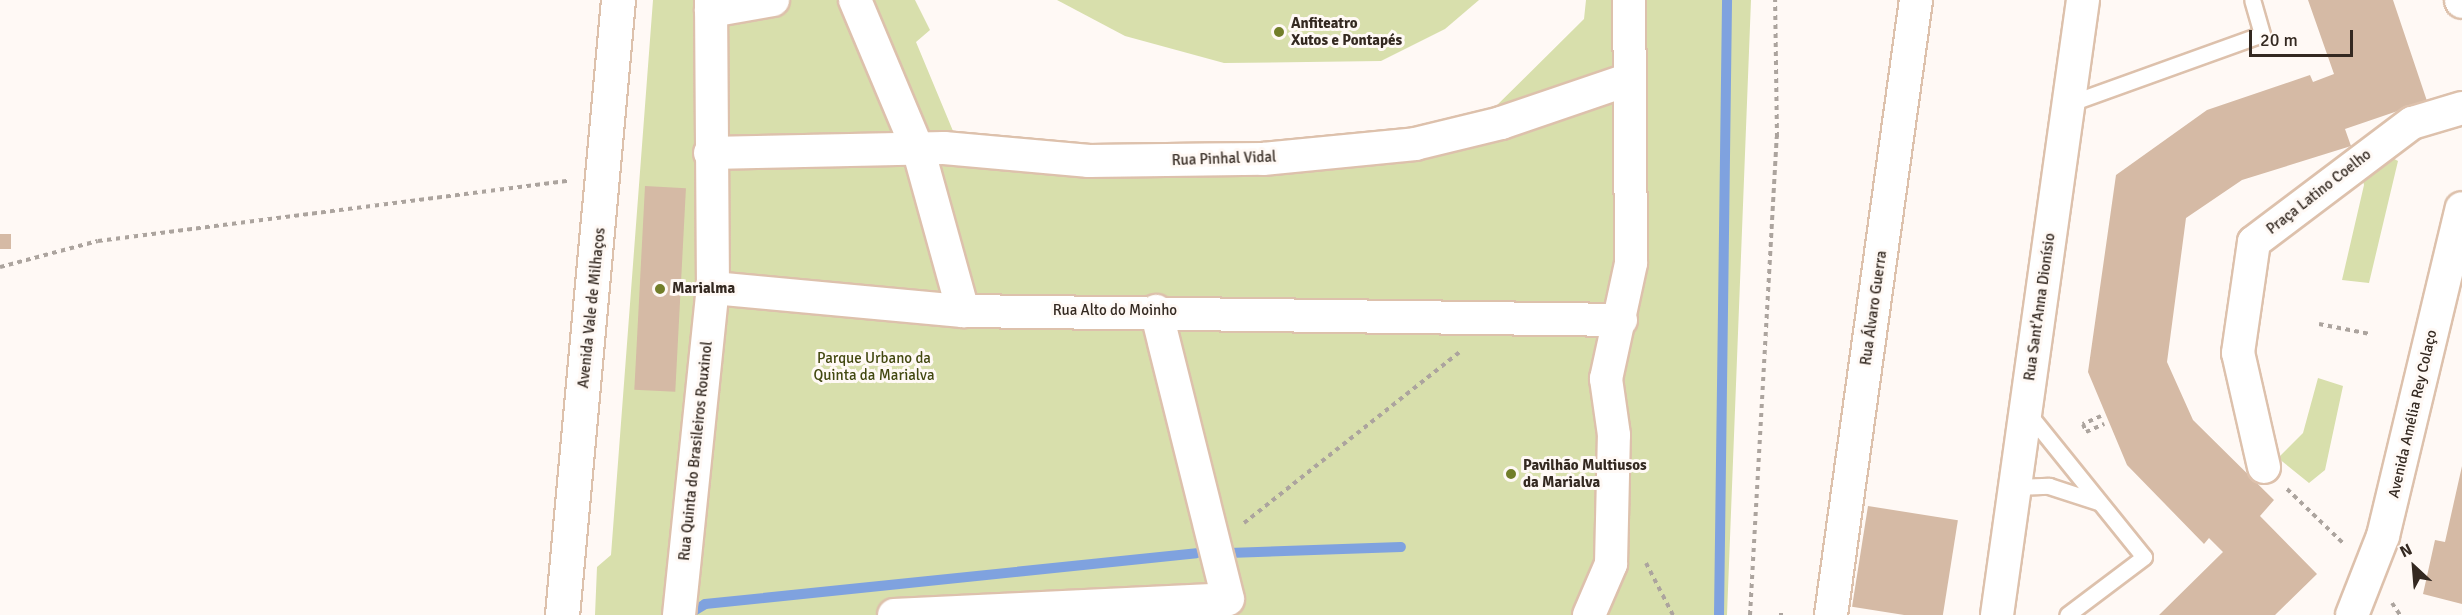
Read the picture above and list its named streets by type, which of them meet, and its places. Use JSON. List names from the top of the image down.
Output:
{
  "streets": {
    "street": [
      "Rua Pinhal Vidal",
      "Praça Latino Coelho",
      "Rua Sant'Anna Dionísio",
      "Avenida Vale de Milhaços",
      "Rua Álvaro Guerra",
      "Rua Alto do Moinho",
      "Avenida Amélia Rey Colaço",
      "Rua Quinta do Brasileiros Rouxinol"
    ]
  },
  "crossings": [
    ["Rua Pinhal Vidal", "Rua Quinta do Brasileiros Rouxinol"],
    ["Rua Alto do Moinho", "Rua Quinta do Brasileiros Rouxinol"]
  ],
  "parks": ["Parque Urbano da Quinta da Marialva"],
  "places": ["Anfiteatro Xutos e Pontapés", "Marialma", "Pavilhão Multiusos da Marialva"],
  "scale_bar": "20 m",
  "north": "top left"
}
